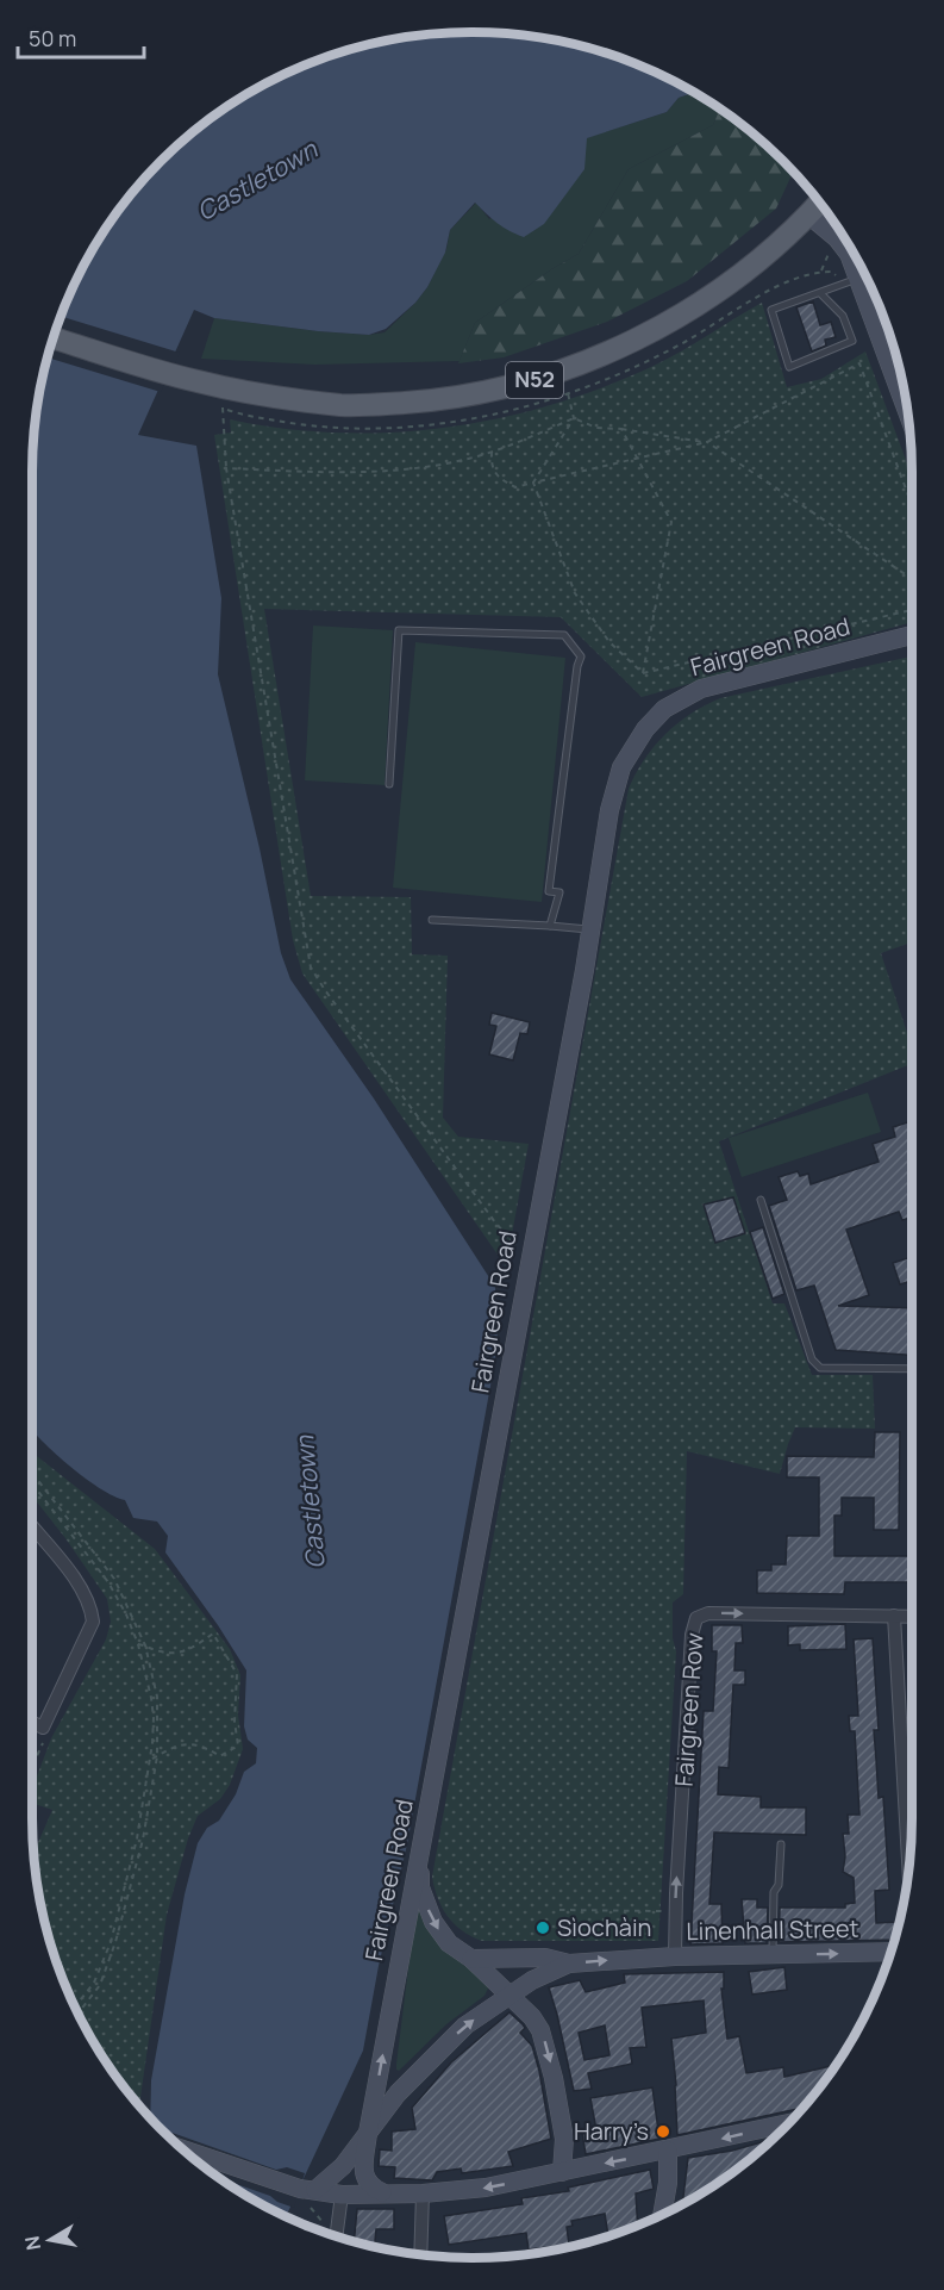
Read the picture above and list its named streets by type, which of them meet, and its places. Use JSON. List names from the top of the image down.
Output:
{
  "streets": {
    "main road": ["N52", "Fairgreen Road", "Linenhall Street"],
    "street": ["Fairgreen Row"]
  },
  "crossings": [
    ["Fairgreen Road", "Linenhall Street"],
    ["Fairgreen Row", "Linenhall Street"]
  ],
  "one_way": ["Linenhall Street"],
  "water": ["Castletown"],
  "places": ["Sìochàin", "Harry’s"],
  "scale_bar": "50 m",
  "north": "left"
}
